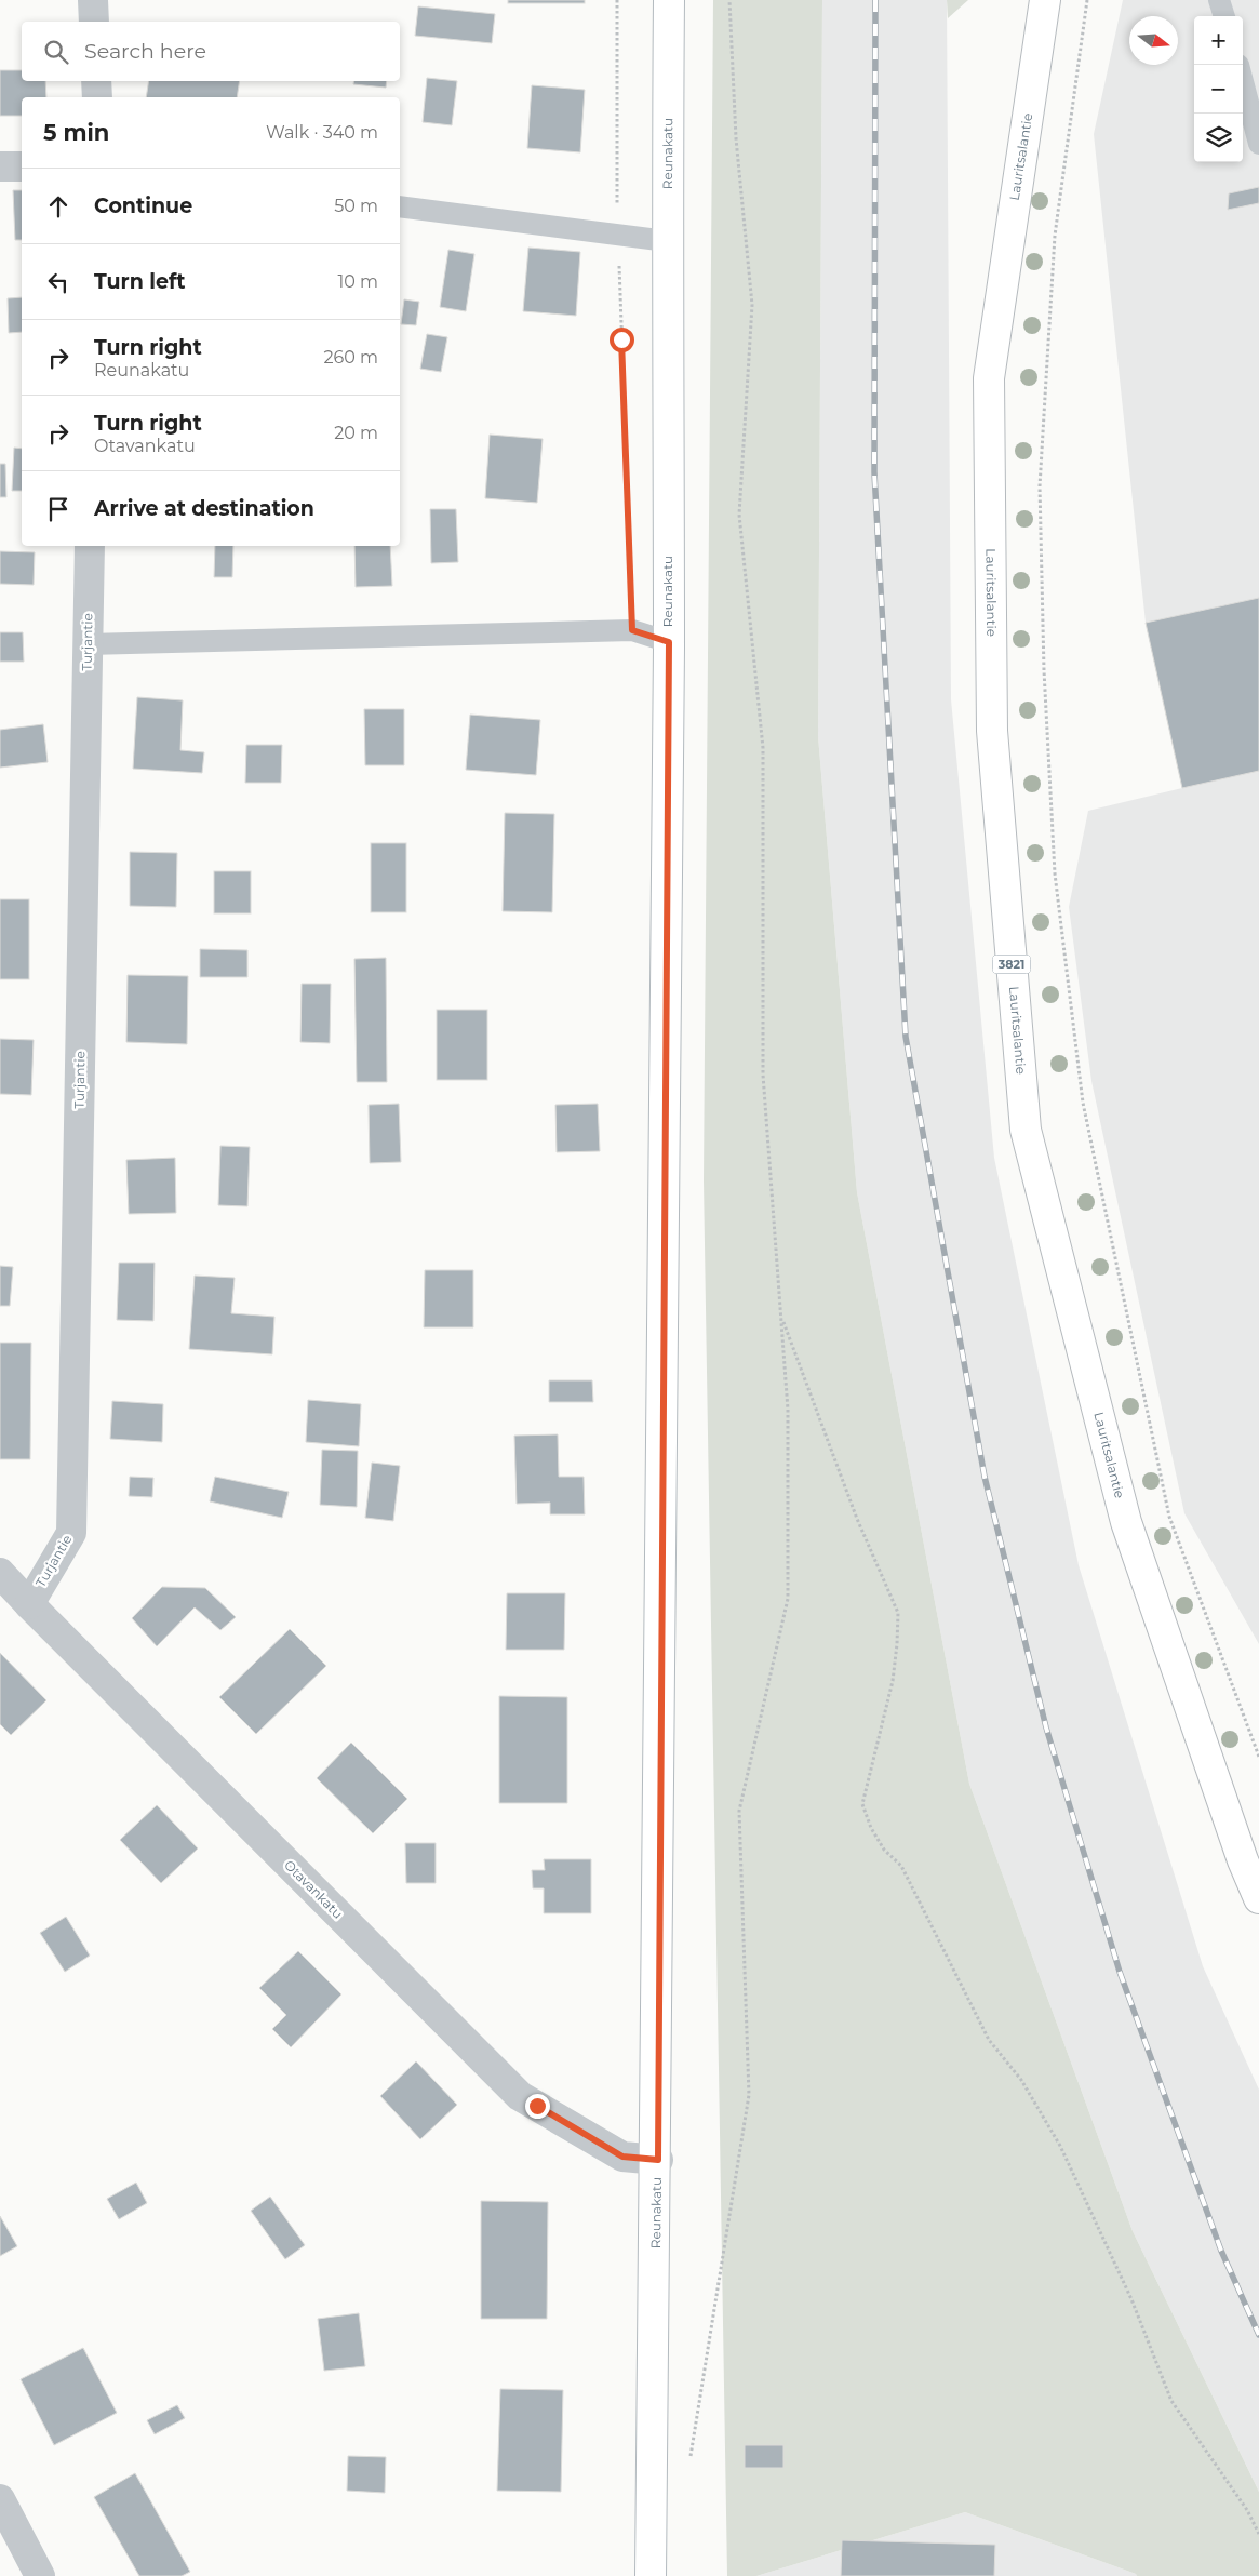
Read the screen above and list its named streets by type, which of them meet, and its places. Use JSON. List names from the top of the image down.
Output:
{
  "streets": {
    "main road": ["Reunakatu", "Lauritsalantie", "3821"],
    "street": ["Turjantie", "Otavankatu"]
  },
  "crossings": [
    ["Reunakatu", "Otavankatu"],
    ["Turjantie", "Otavankatu"]
  ],
  "north": "right",
  "page": {
    "map_buttons": ["+", "−"],
    "search": "Search here",
    "heading": ["5 min", "Walk · 340 m"],
    "list": [
      ["Continue", "50 m"],
      ["Turn left", "10 m"],
      ["Turn right", "Reunakatu", "260 m"],
      ["Turn right", "Otavankatu", "20 m"],
      "Arrive at destination"
    ]
  }
}
